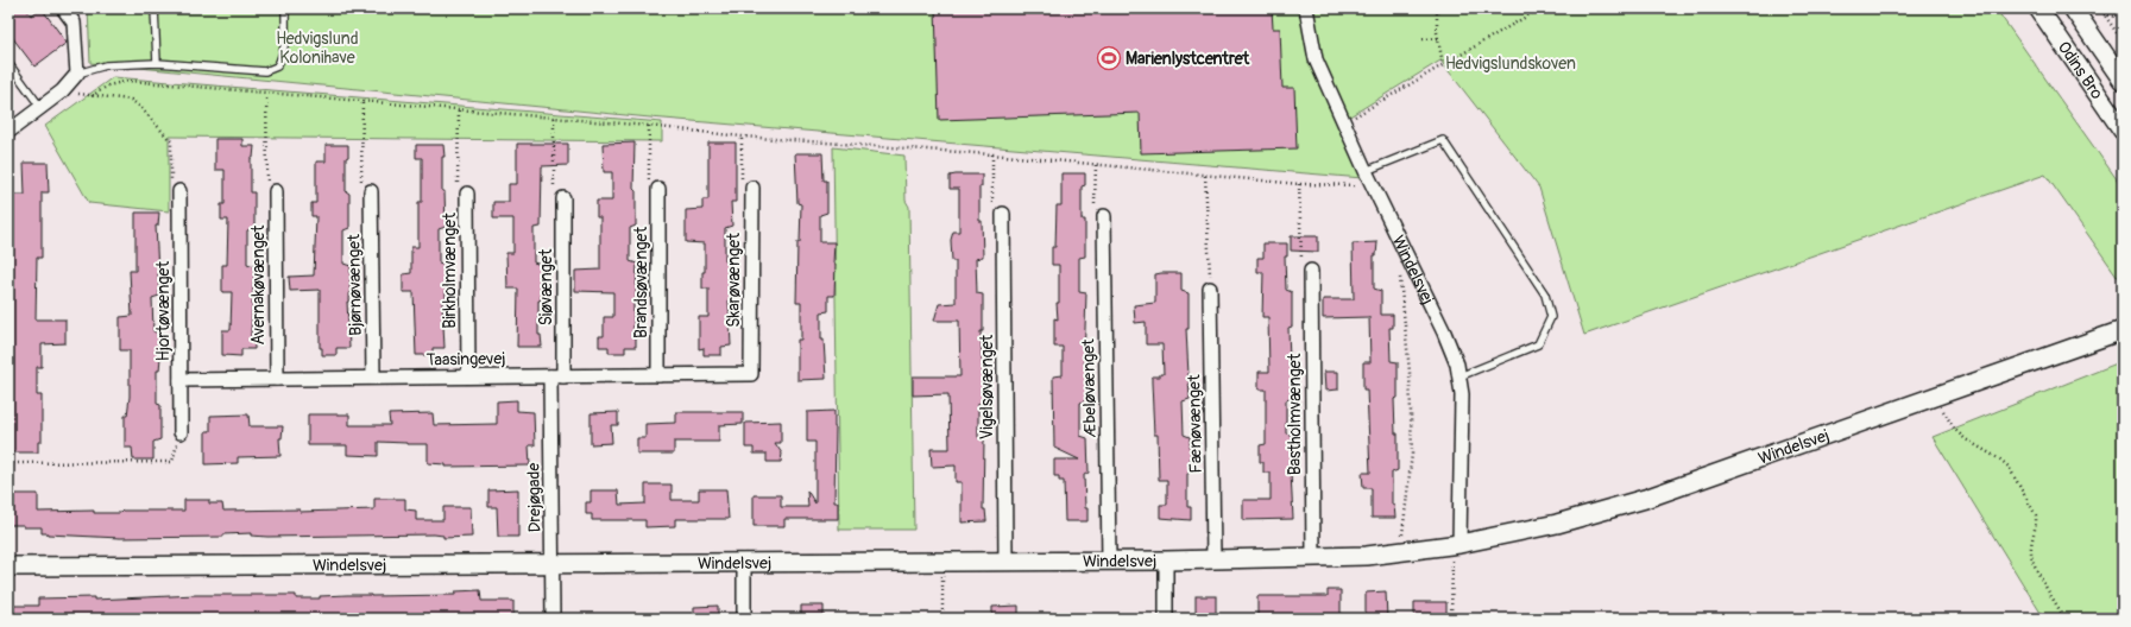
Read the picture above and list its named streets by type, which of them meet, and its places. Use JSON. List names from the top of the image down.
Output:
{
  "streets": {
    "street": [
      "Odins Bro",
      "Windelsvej",
      "Birkholmvænget",
      "Skarøvænget",
      "Brandsøvænget",
      "Avernakøvænget",
      "Bjørnøvænget",
      "Siøvænget",
      "Hjortøvænget",
      "Taasingevej",
      "Vigelsøvænget",
      "Æbeløvænget",
      "Bastholmvænget",
      "Fænøvænget",
      "Drejøgade"
    ]
  },
  "crossings": [
    ["Windelsvej", "Vigelsøvænget"],
    ["Windelsvej", "Æbeløvænget"],
    ["Windelsvej", "Bastholmvænget"],
    ["Windelsvej", "Fænøvænget"],
    ["Windelsvej", "Drejøgade"],
    ["Birkholmvænget", "Taasingevej"],
    ["Skarøvænget", "Taasingevej"],
    ["Brandsøvænget", "Taasingevej"],
    ["Avernakøvænget", "Taasingevej"],
    ["Bjørnøvænget", "Taasingevej"],
    ["Siøvænget", "Taasingevej"],
    ["Siøvænget", "Drejøgade"],
    ["Hjortøvænget", "Taasingevej"],
    ["Taasingevej", "Drejøgade"]
  ],
  "parks": ["Hedvigslund Kolonihave", "Hedvigslundskoven"],
  "places": {
    "sports": ["Marienlystcentret"]
  }
}
